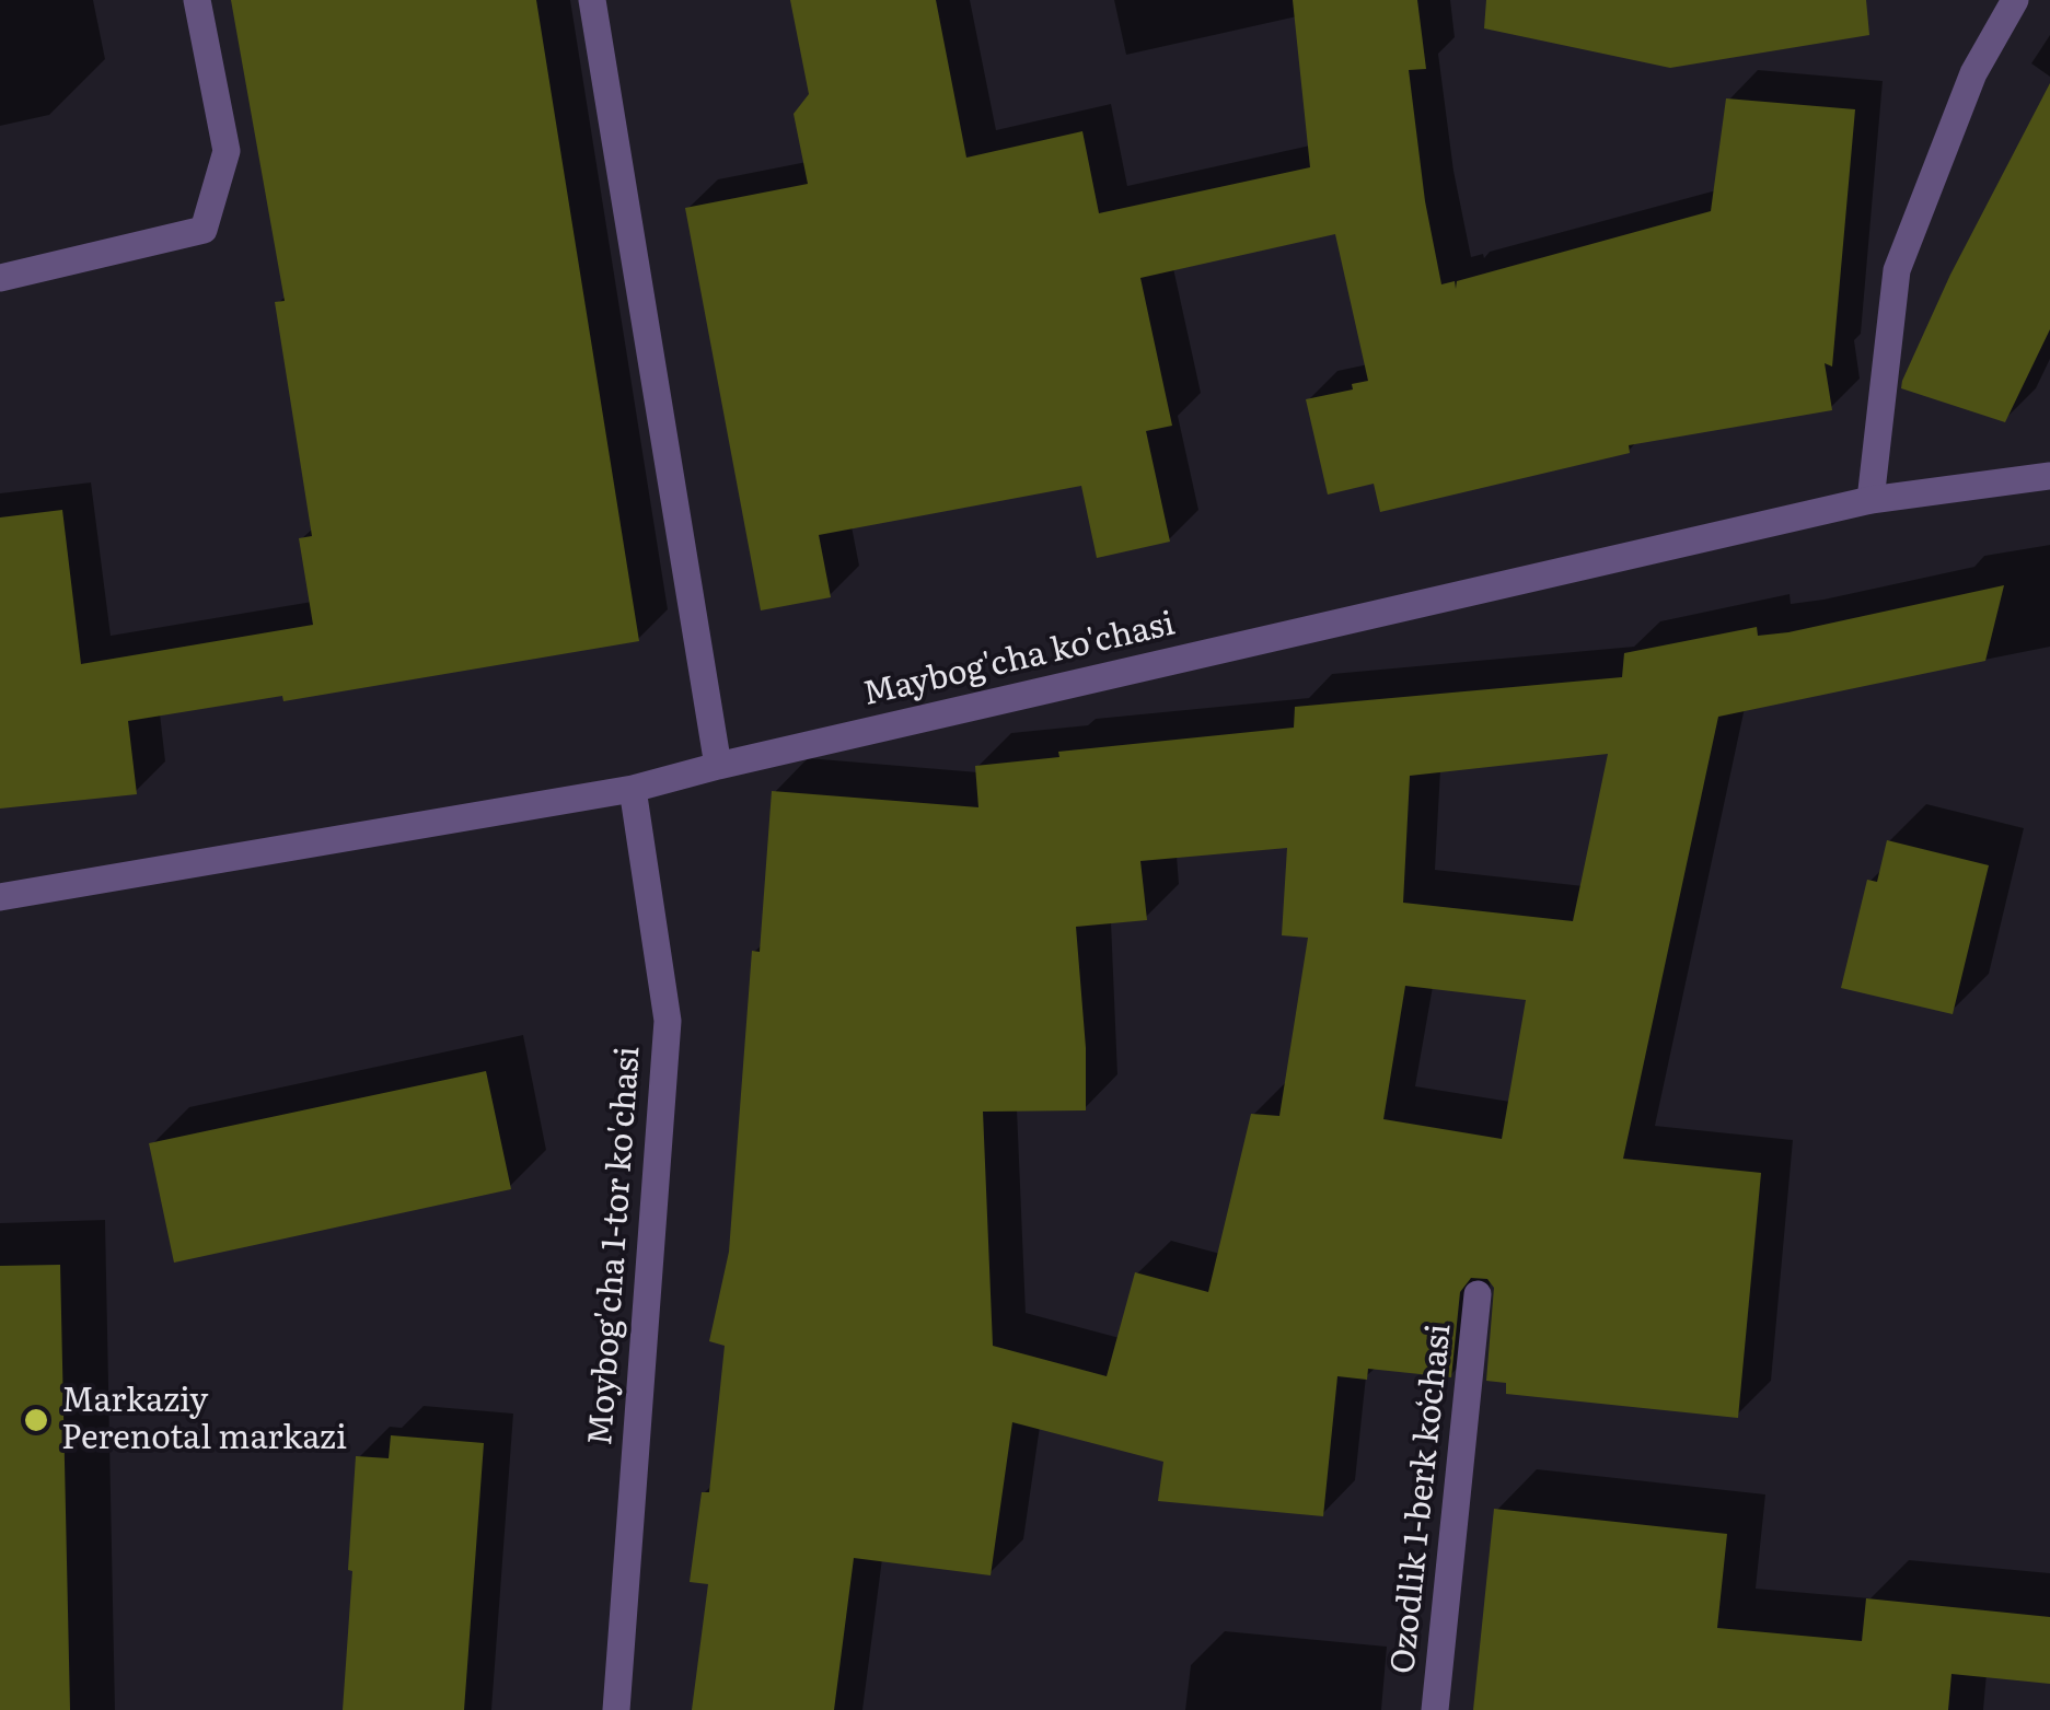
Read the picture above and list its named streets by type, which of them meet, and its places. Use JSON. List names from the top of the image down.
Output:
{
  "streets": {
    "street": ["Maybog'cha ko'chasi", "Moybog'cha 1-tor ko'chasi", "Ozodlik 1-berk koʻchasi"]
  },
  "crossings": [
    ["Maybog'cha ko'chasi", "Moybog'cha 1-tor ko'chasi"]
  ],
  "places": ["Markaziy Perenotal markazi"]
}
